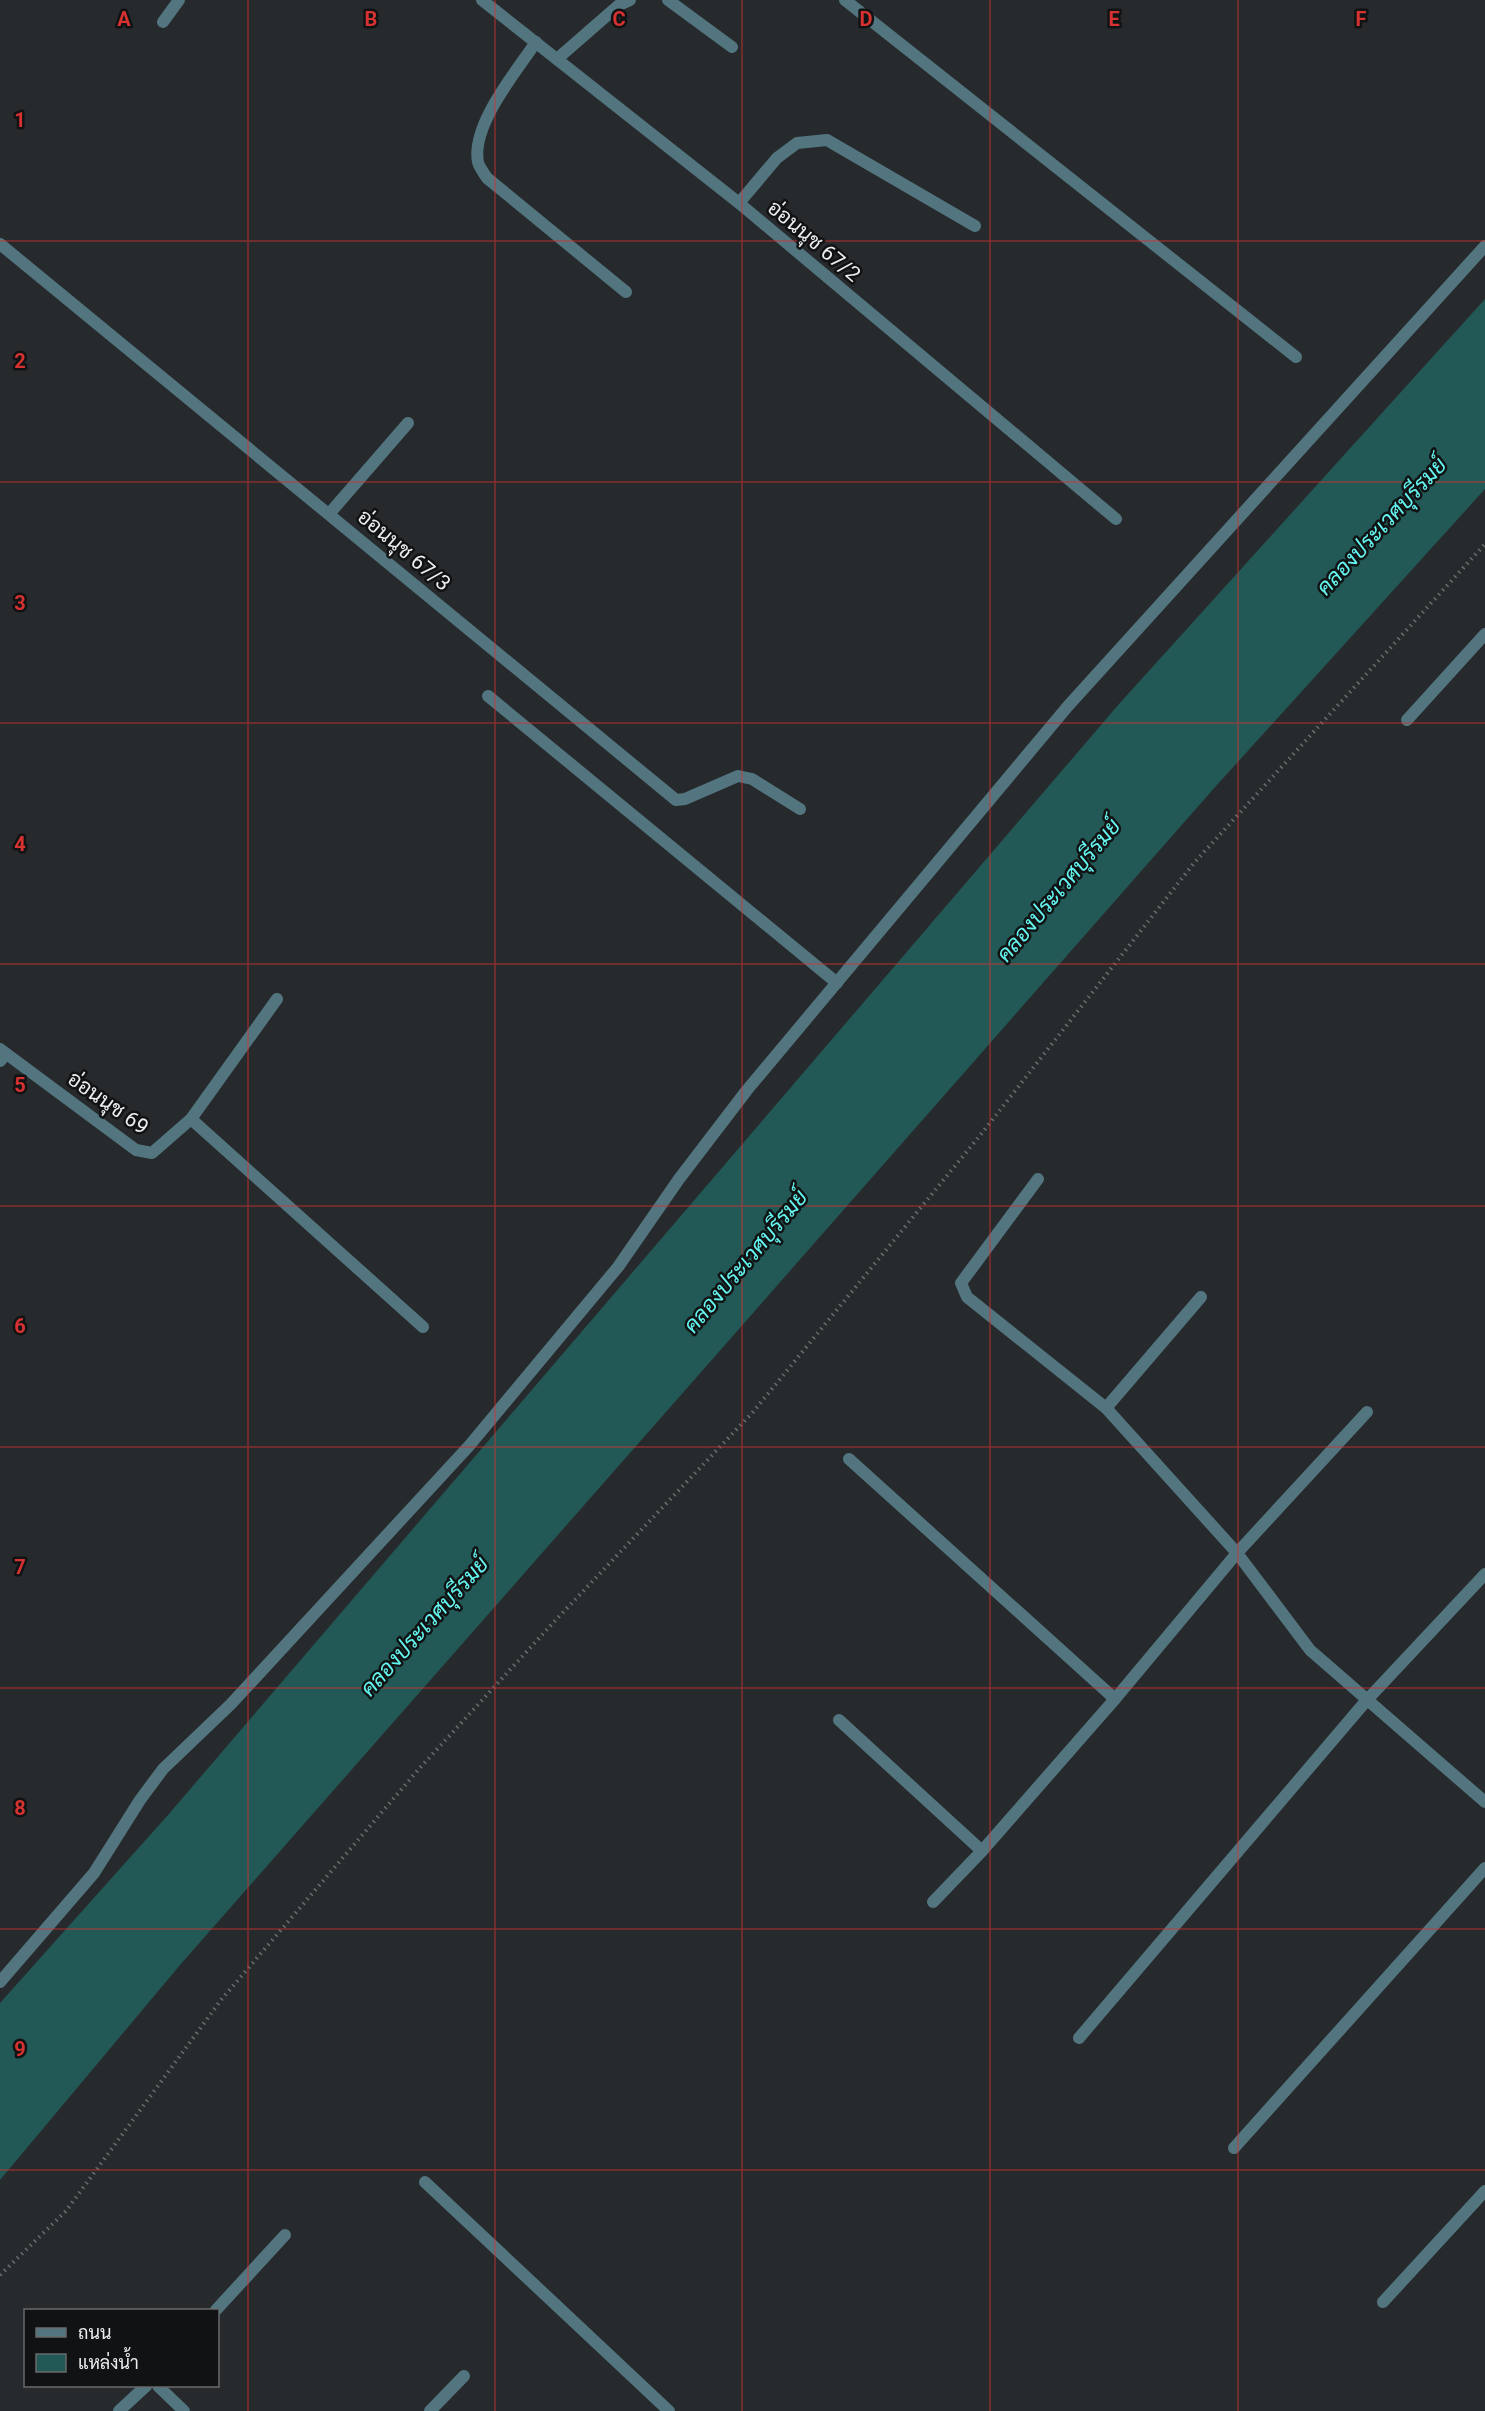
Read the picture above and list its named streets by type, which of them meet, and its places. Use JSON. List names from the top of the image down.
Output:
{
  "streets": {
    "street": ["อ่อนนุช 67/2", "อ่อนนุช 67/3", "อ่อนนุช 69"]
  },
  "water": ["คลองประเวศบุรีรมย์"],
  "legend": ["ถนน", "แหล่งน้ำ"],
  "grid": {
    "columns": [
      "A",
      "B",
      "C",
      "D",
      "E",
      "F"
    ],
    "rows": [
      "1",
      "2",
      "3",
      "4",
      "5",
      "6",
      "7",
      "8",
      "9"
    ]
  }
}
